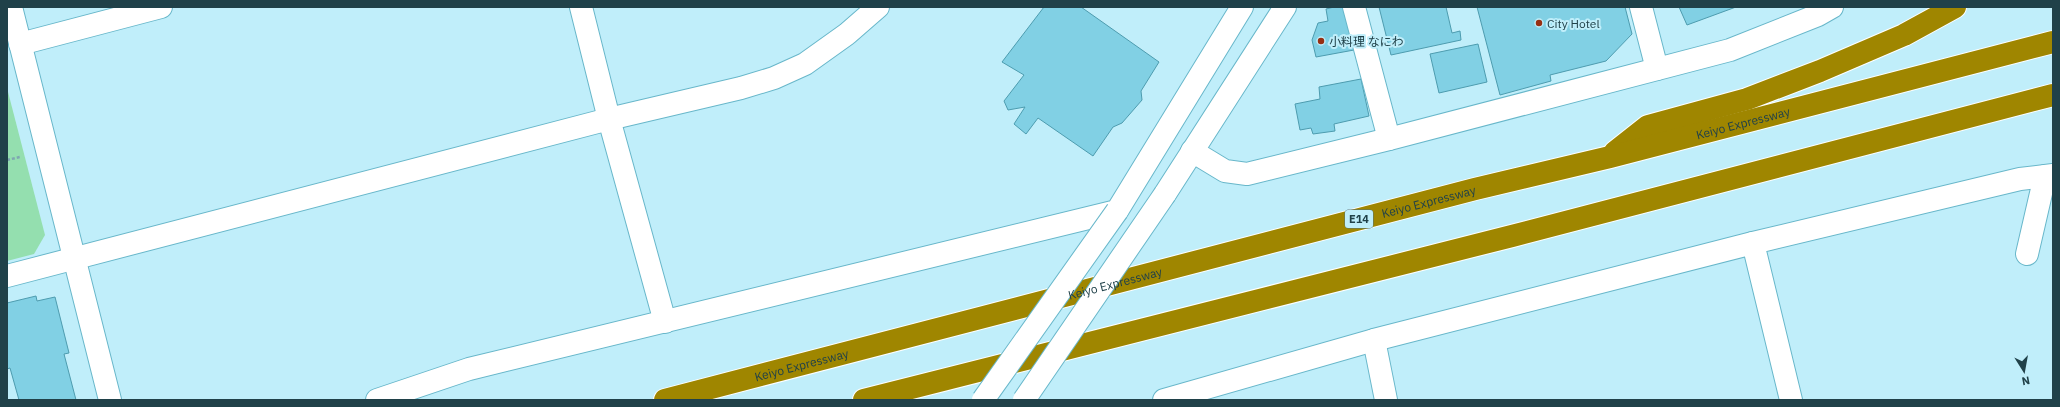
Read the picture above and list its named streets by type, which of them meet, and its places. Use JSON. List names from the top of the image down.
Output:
{
  "streets": {
    "highway": ["Keiyo Expressway", "E14"]
  },
  "places": ["City Hotel", "小料理 なにわ"],
  "north": "bottom"
}
